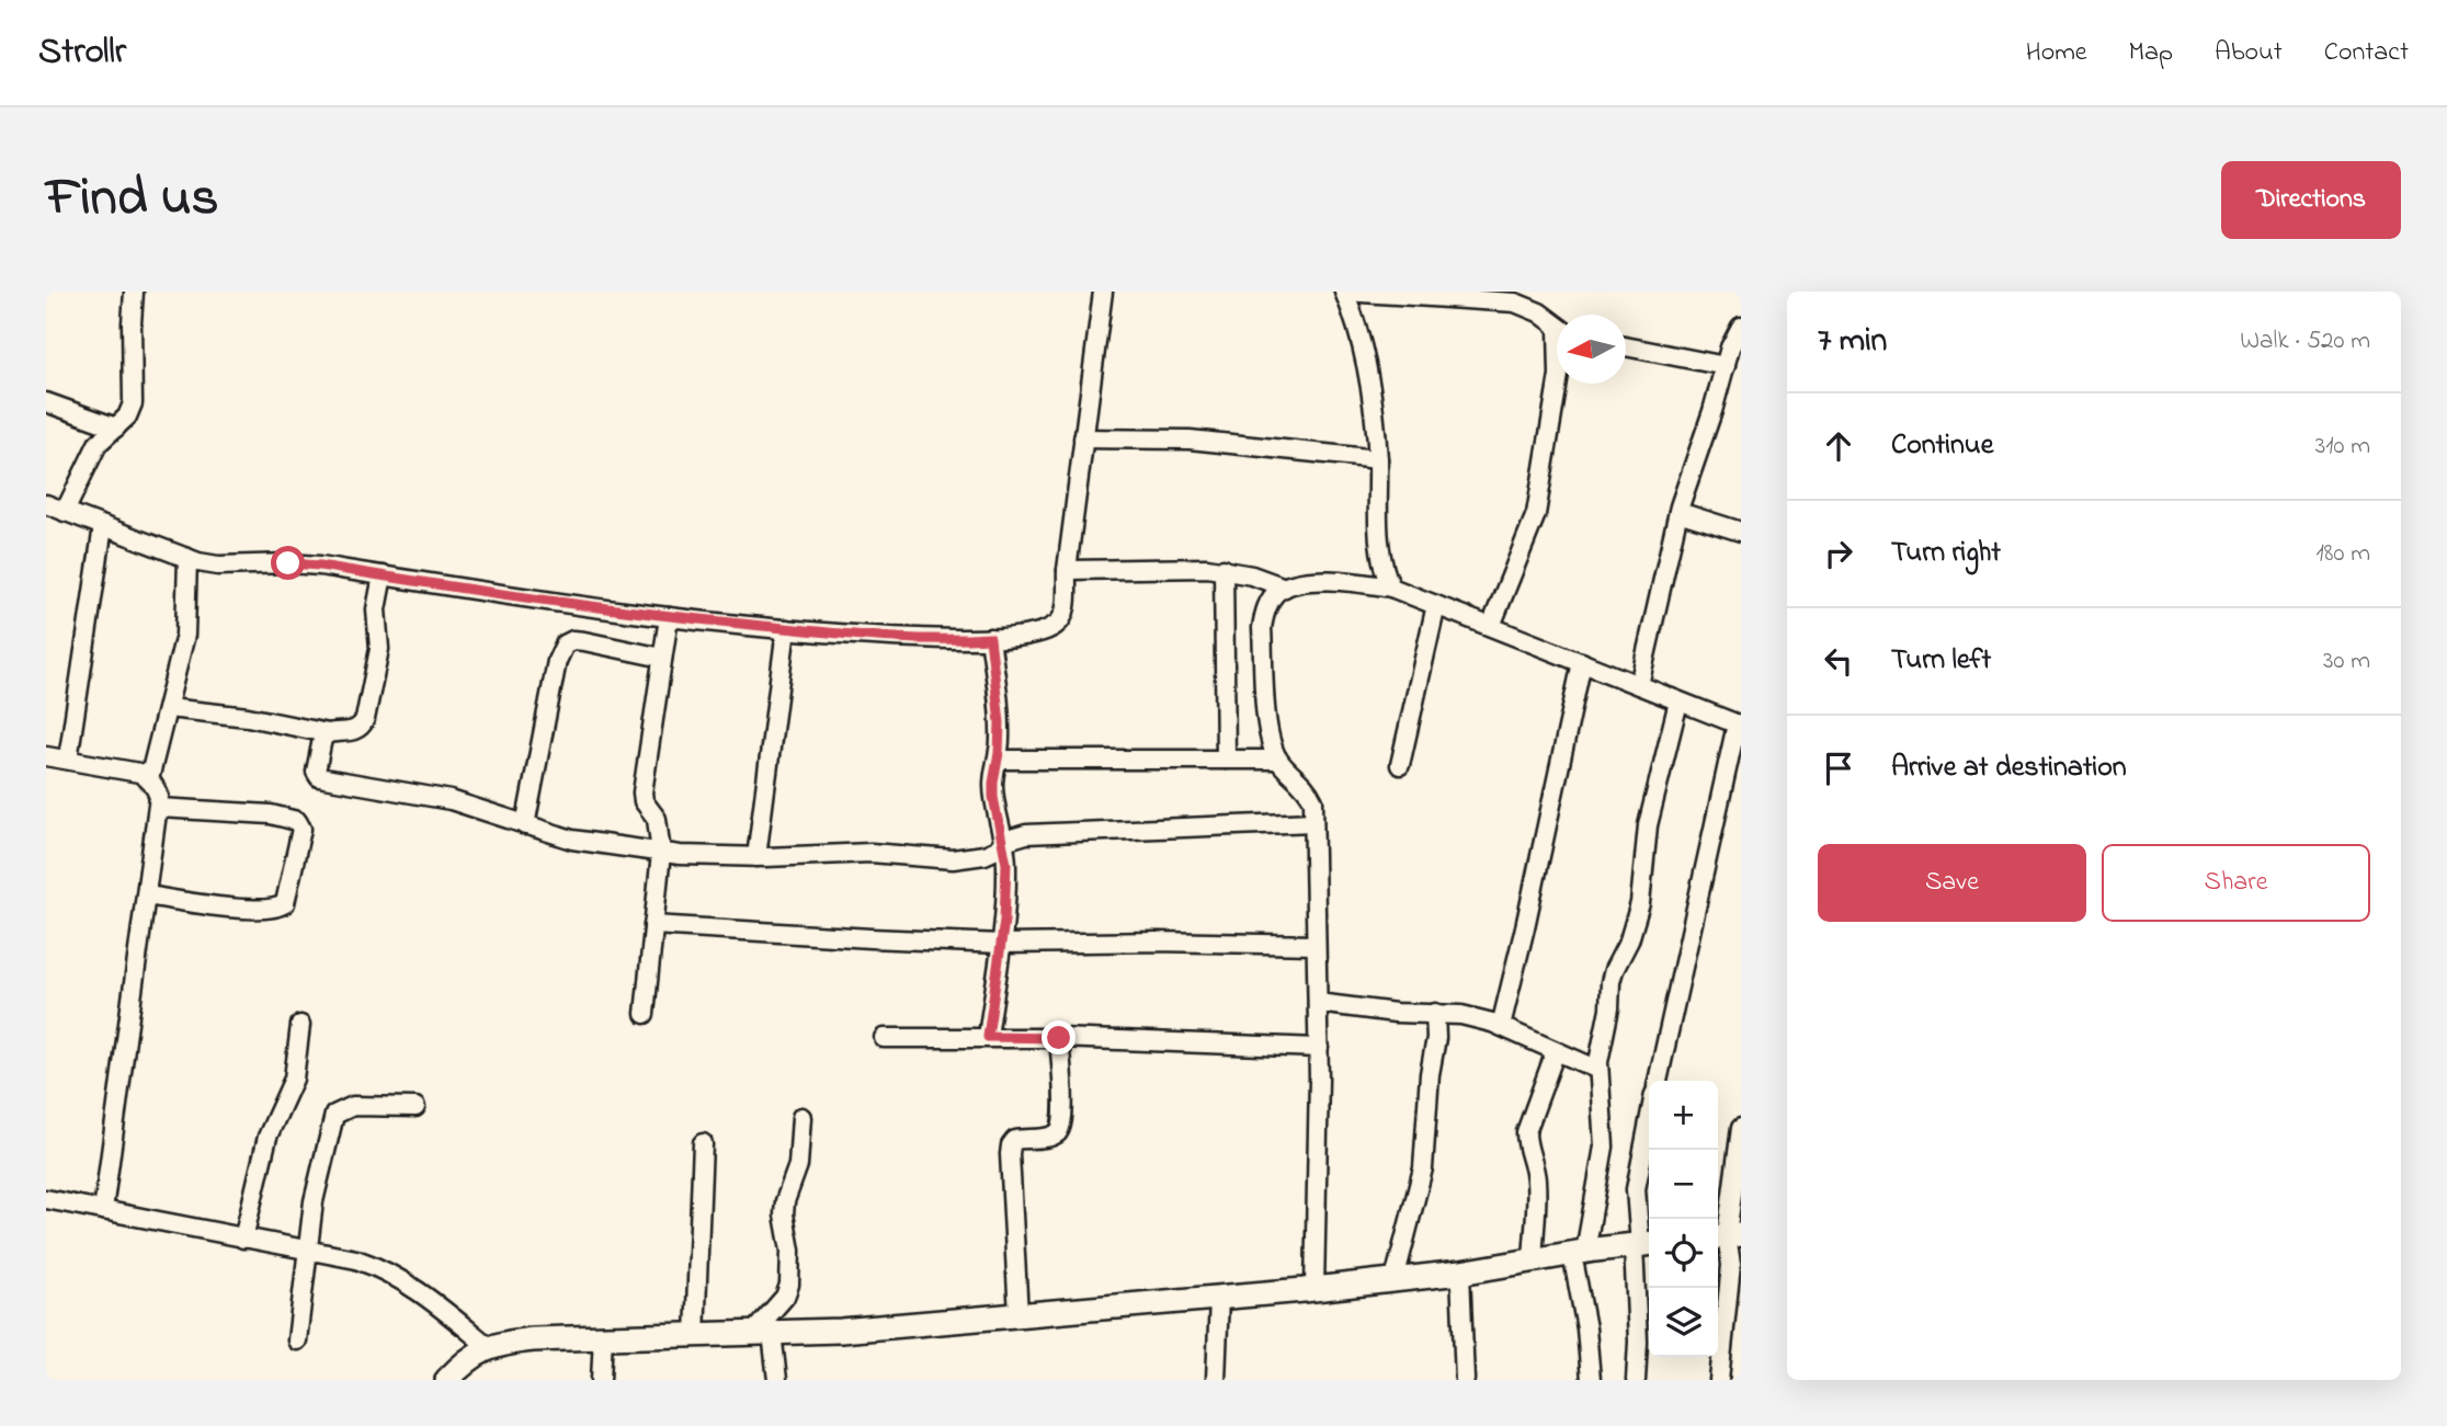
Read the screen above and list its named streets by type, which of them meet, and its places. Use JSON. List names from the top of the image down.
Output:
{
  "north": "left",
  "page": {
    "header": "Strollr",
    "nav": [
      "Home",
      "Map",
      "About",
      "Contact"
    ],
    "title": "Find us",
    "buttons": [
      "Directions",
      ["Save", "Share"]
    ],
    "heading": ["7 min", "Walk · 520 m"],
    "list": [
      ["Continue", "310 m"],
      ["Turn right", "180 m"],
      ["Turn left", "30 m"],
      "Arrive at destination"
    ],
    "map_buttons": ["+", "−"]
  }
}
